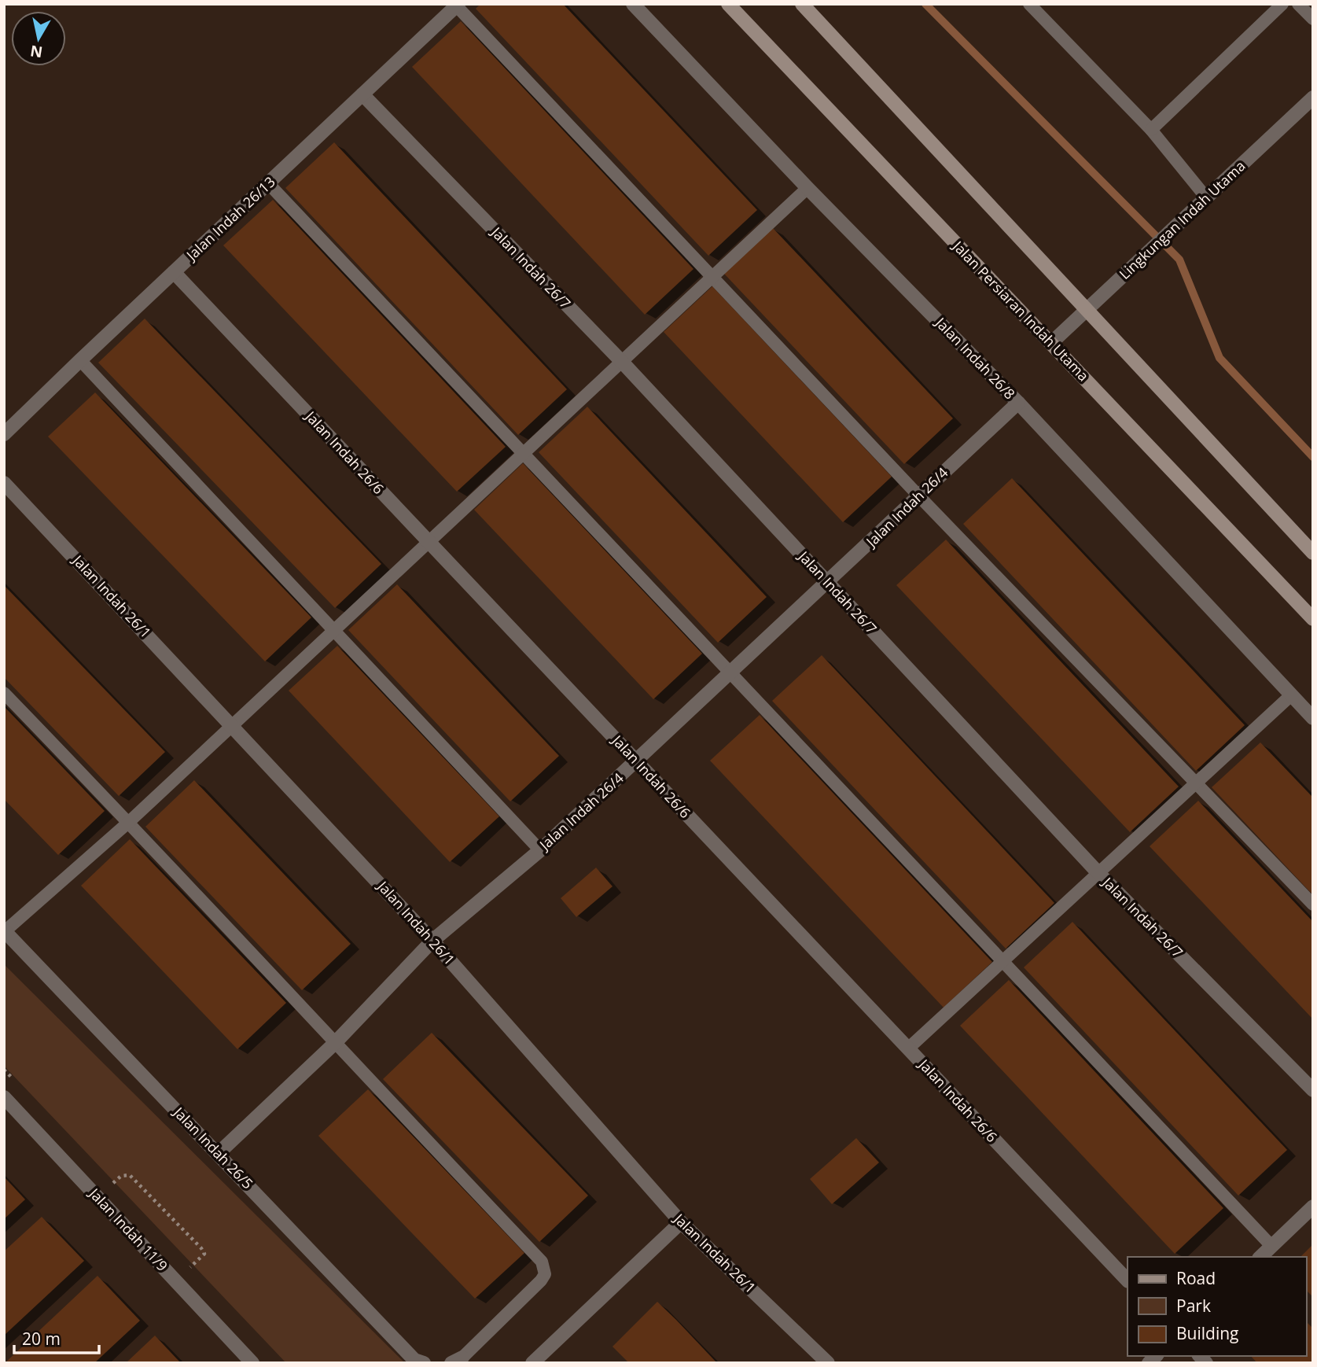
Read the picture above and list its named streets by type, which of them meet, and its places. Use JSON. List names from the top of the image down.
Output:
{
  "streets": {
    "main road": ["Jalan Persiaran Indah Utama"],
    "street": [
      "Jalan Indah 26/13",
      "Lingkungan Indah Utama",
      "Jalan Indah 26/7",
      "Jalan Indah 26/8",
      "Jalan Indah 26/6",
      "Jalan Indah 26/4",
      "Jalan Indah 26/1",
      "Jalan Indah 26/5",
      "Jalan Indah 11/9"
    ]
  },
  "crossings": [
    ["Jalan Indah 26/13", "Jalan Indah 26/7"],
    ["Jalan Indah 26/13", "Jalan Indah 26/6"],
    ["Lingkungan Indah Utama", "Jalan Persiaran Indah Utama"],
    ["Jalan Indah 26/7", "Jalan Indah 26/4"],
    ["Jalan Indah 26/8", "Jalan Indah 26/4"],
    ["Jalan Indah 26/6", "Jalan Indah 26/4"],
    ["Jalan Indah 26/4", "Jalan Indah 26/1"],
    ["Jalan Indah 26/4", "Jalan Indah 26/5"]
  ],
  "legend": ["Road", "Park", "Building"],
  "scale_bar": "20 m",
  "north": "bottom"
}
